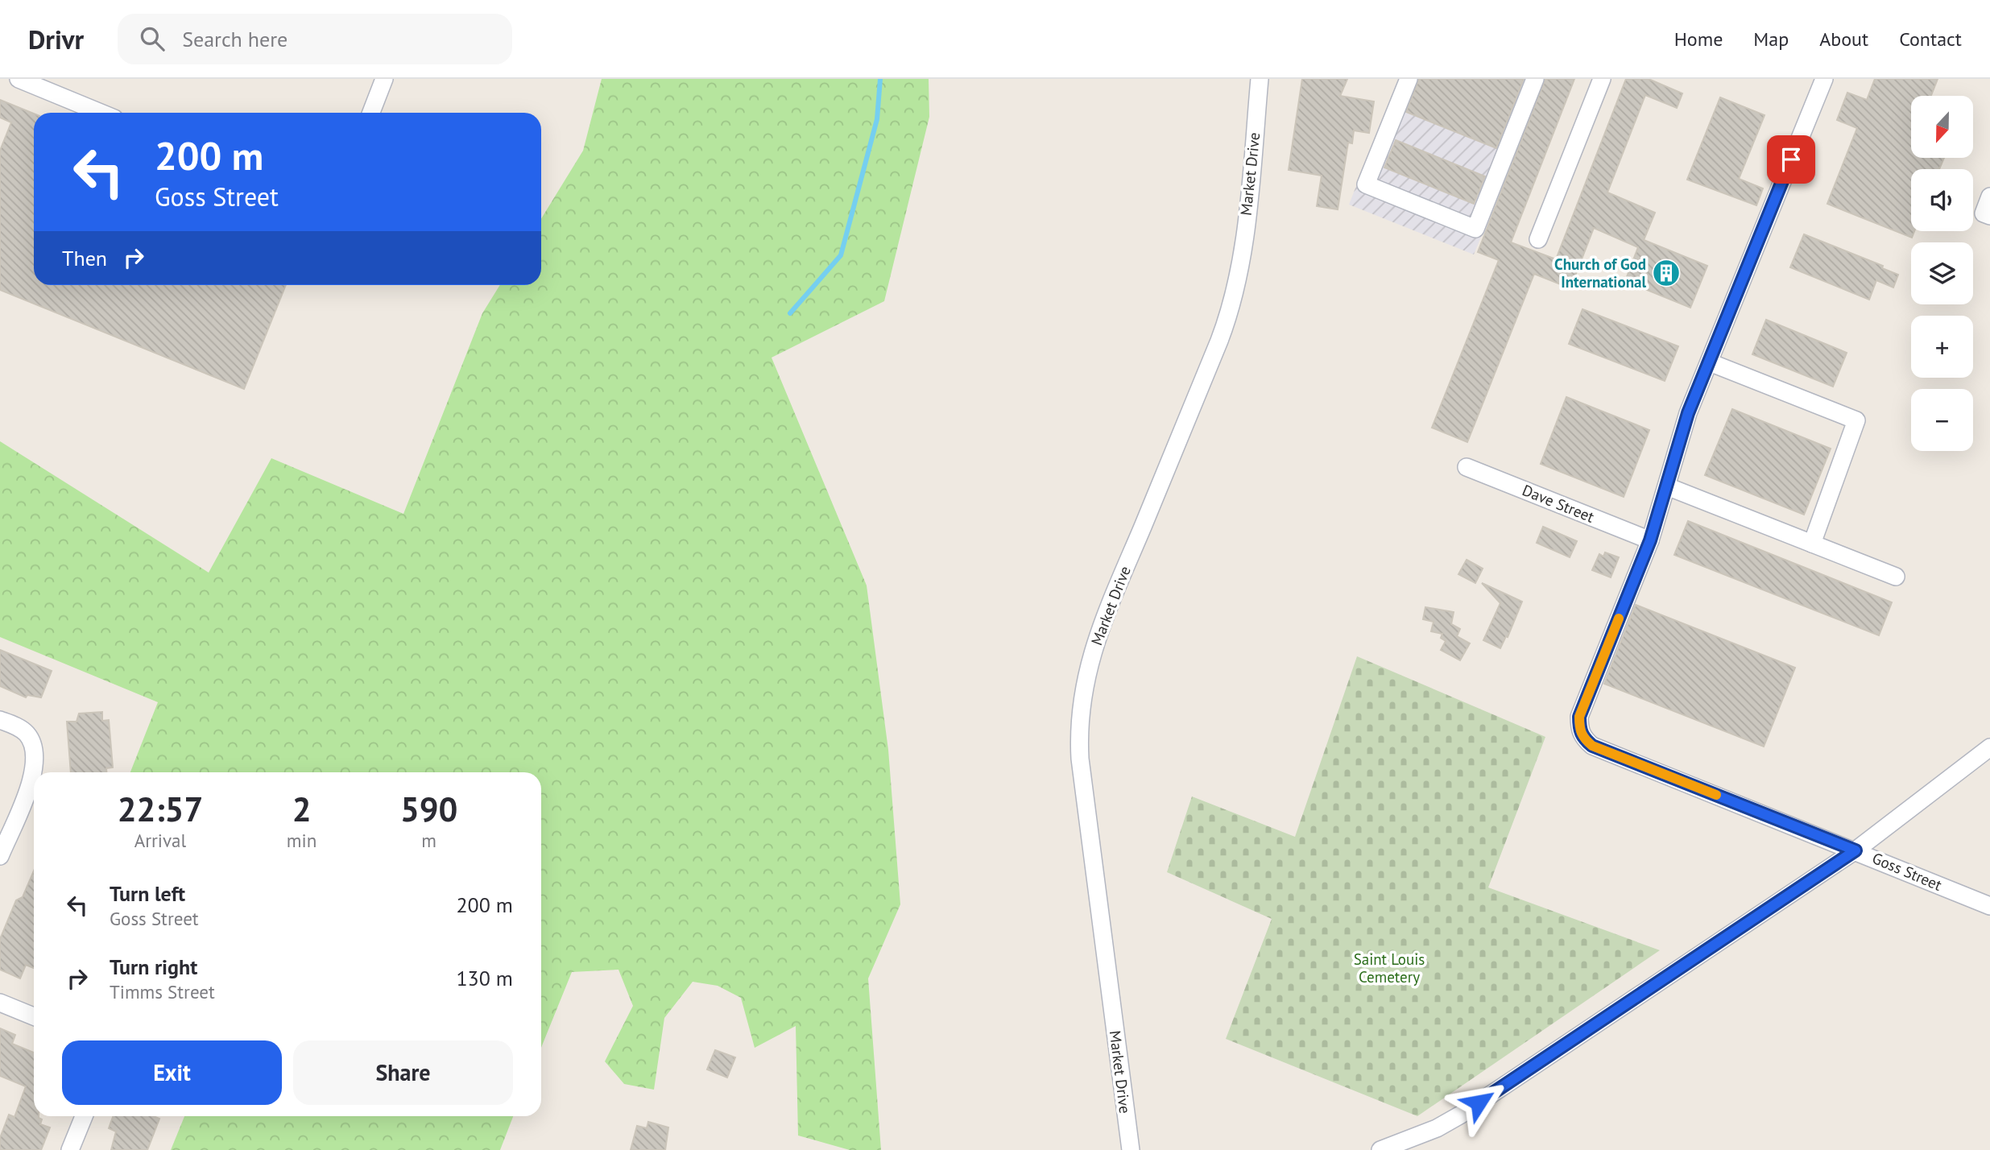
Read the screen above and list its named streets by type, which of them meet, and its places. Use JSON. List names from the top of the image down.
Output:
{
  "streets": {
    "street": ["Market Drive", "Dave Street", "Goss Street"]
  },
  "crossings": [
    ["Dave Street", "Goss Street"]
  ],
  "parks": ["Saint Louis Cemetery"],
  "places": {
    "building": ["Church of God International"]
  },
  "north": "bottom",
  "page": {
    "header": "Drivr",
    "search": "Search here",
    "nav": [
      "Home",
      "Map",
      "About",
      "Contact"
    ],
    "map_buttons": ["+", "−"],
    "turn": ["200 m", "Goss Street"],
    "then": "Then",
    "eta": [
      "22:57",
      "Arrival",
      "2",
      "min",
      "590",
      "m"
    ],
    "list": [
      {
        "name": "Turn left",
        "note": "Goss Street",
        "value": "200 m"
      },
      {
        "name": "Turn right",
        "note": "Timms Street",
        "value": "130 m"
      }
    ],
    "buttons": ["Exit", "Share"]
  }
}
